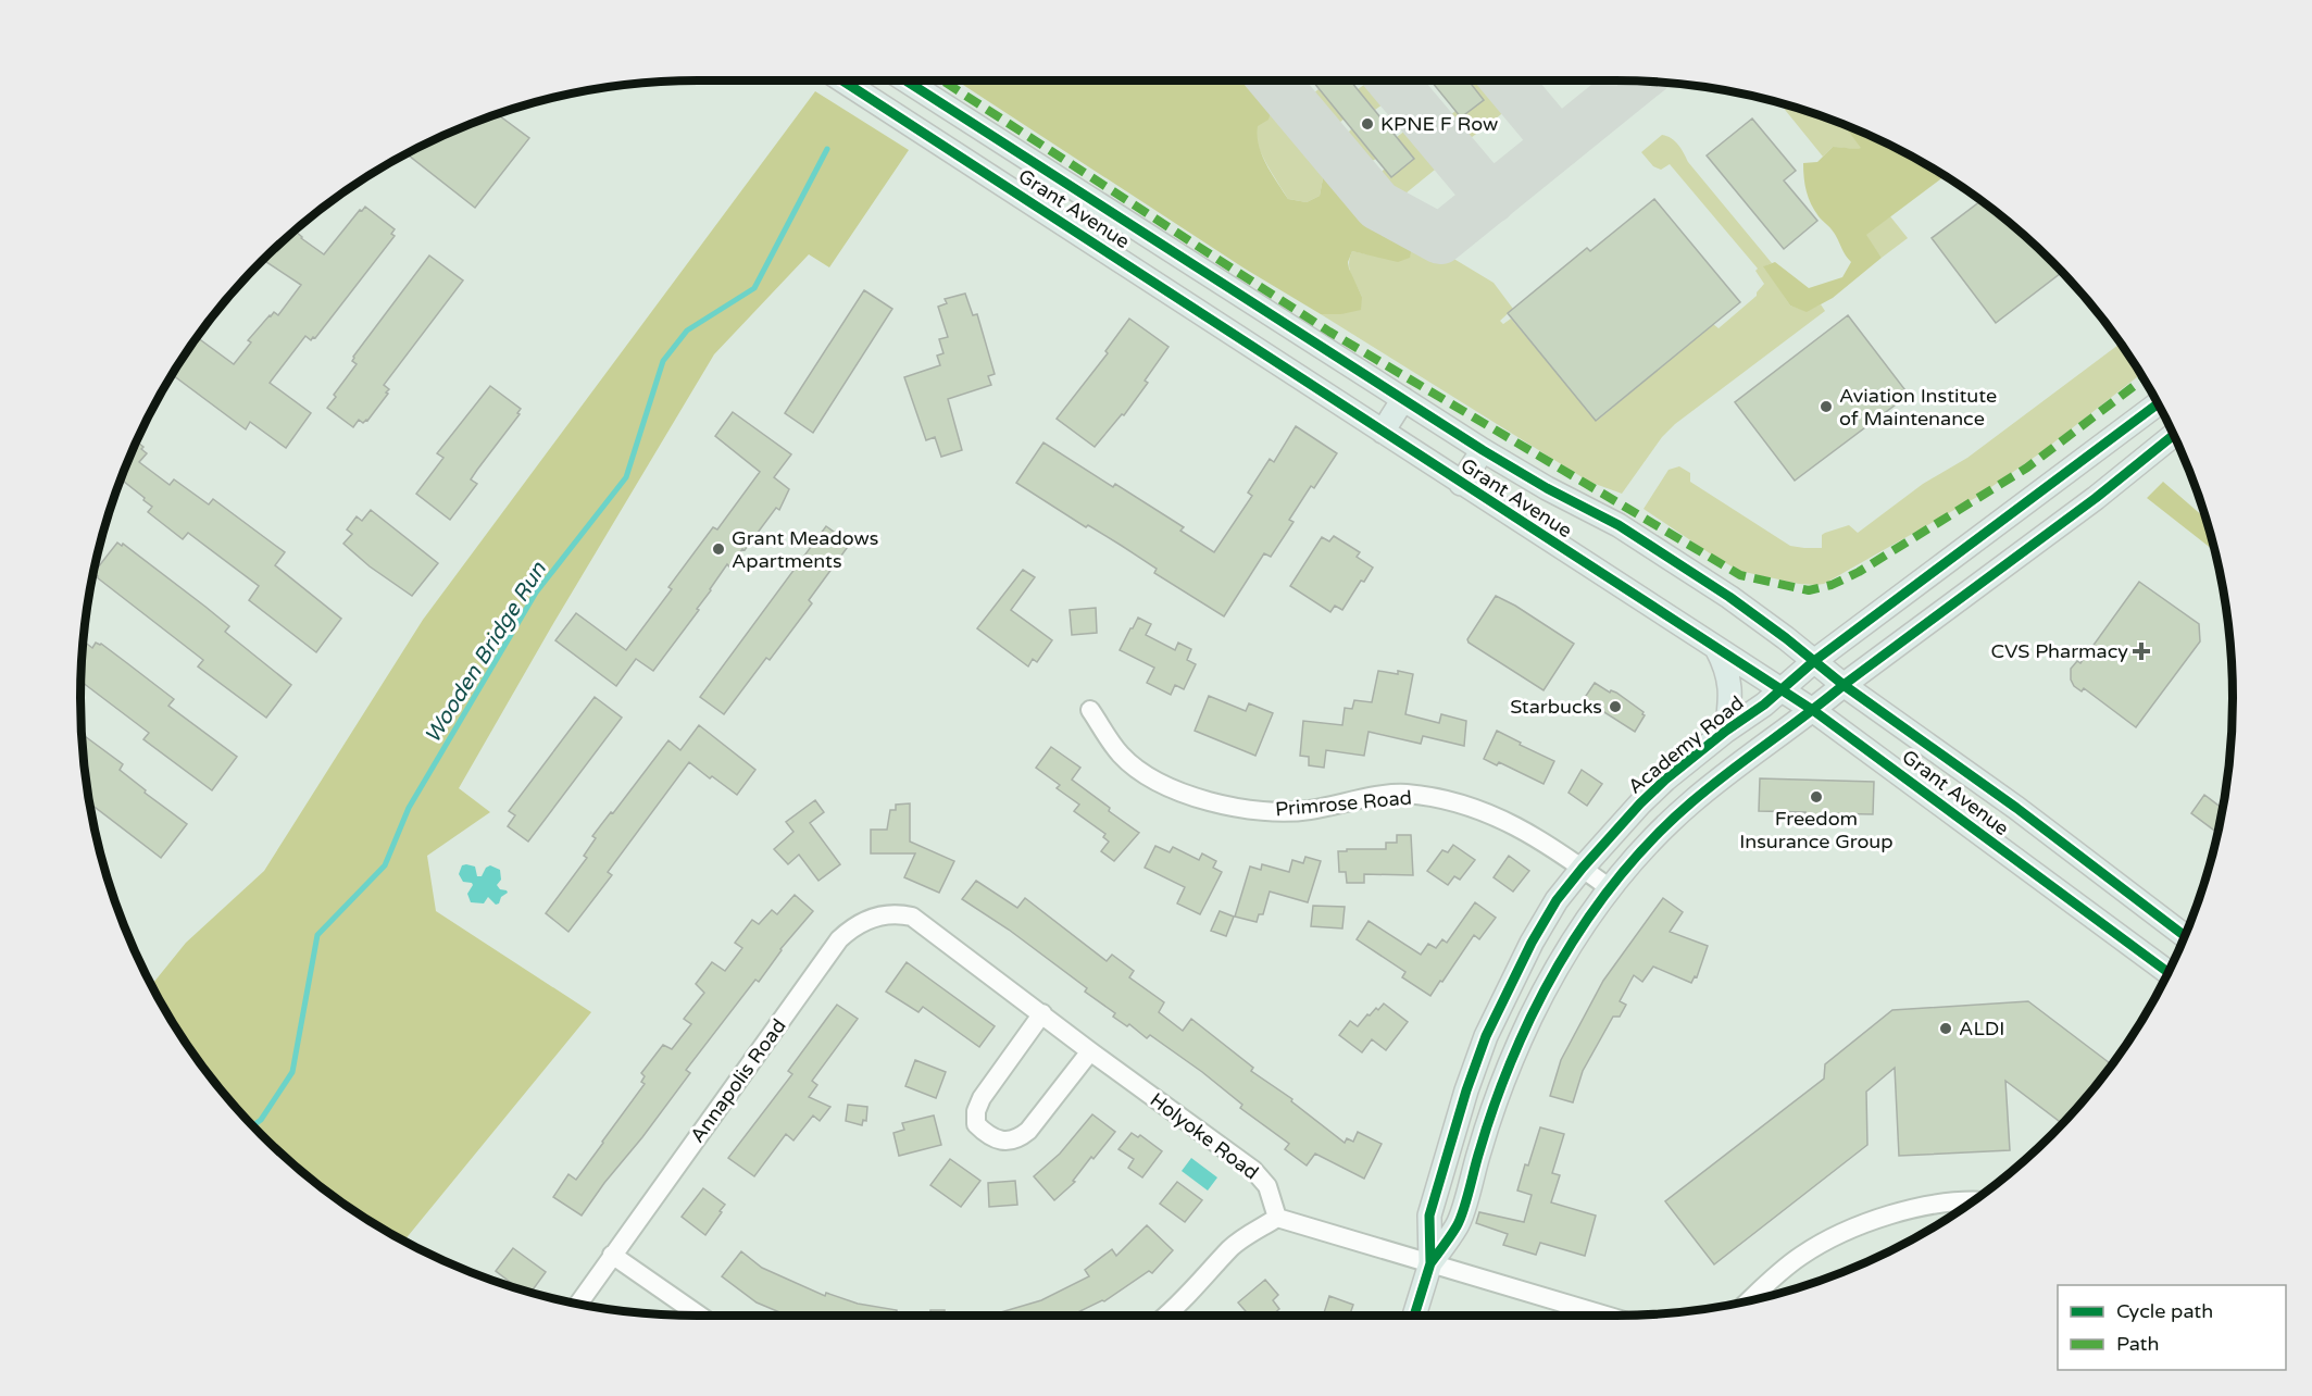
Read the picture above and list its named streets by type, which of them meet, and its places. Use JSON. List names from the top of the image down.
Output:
{
  "streets": {
    "main road": ["Grant Avenue", "Academy Road"],
    "street": ["Primrose Road", "Annapolis Road", "Holyoke Road"]
  },
  "crossings": [
    ["Grant Avenue", "Academy Road"],
    ["Academy Road", "Primrose Road"],
    ["Annapolis Road", "Holyoke Road"]
  ],
  "water": ["Wooden Bridge Run"],
  "places": {
    "other": [
      "KPNE F Row",
      "Aviation Institute of Maintenance",
      "Grant Meadows Apartments",
      "Starbucks",
      "Freedom Insurance Group",
      "ALDI"
    ],
    "health": ["CVS Pharmacy"]
  },
  "legend": ["Cycle path", "Path"]
}
